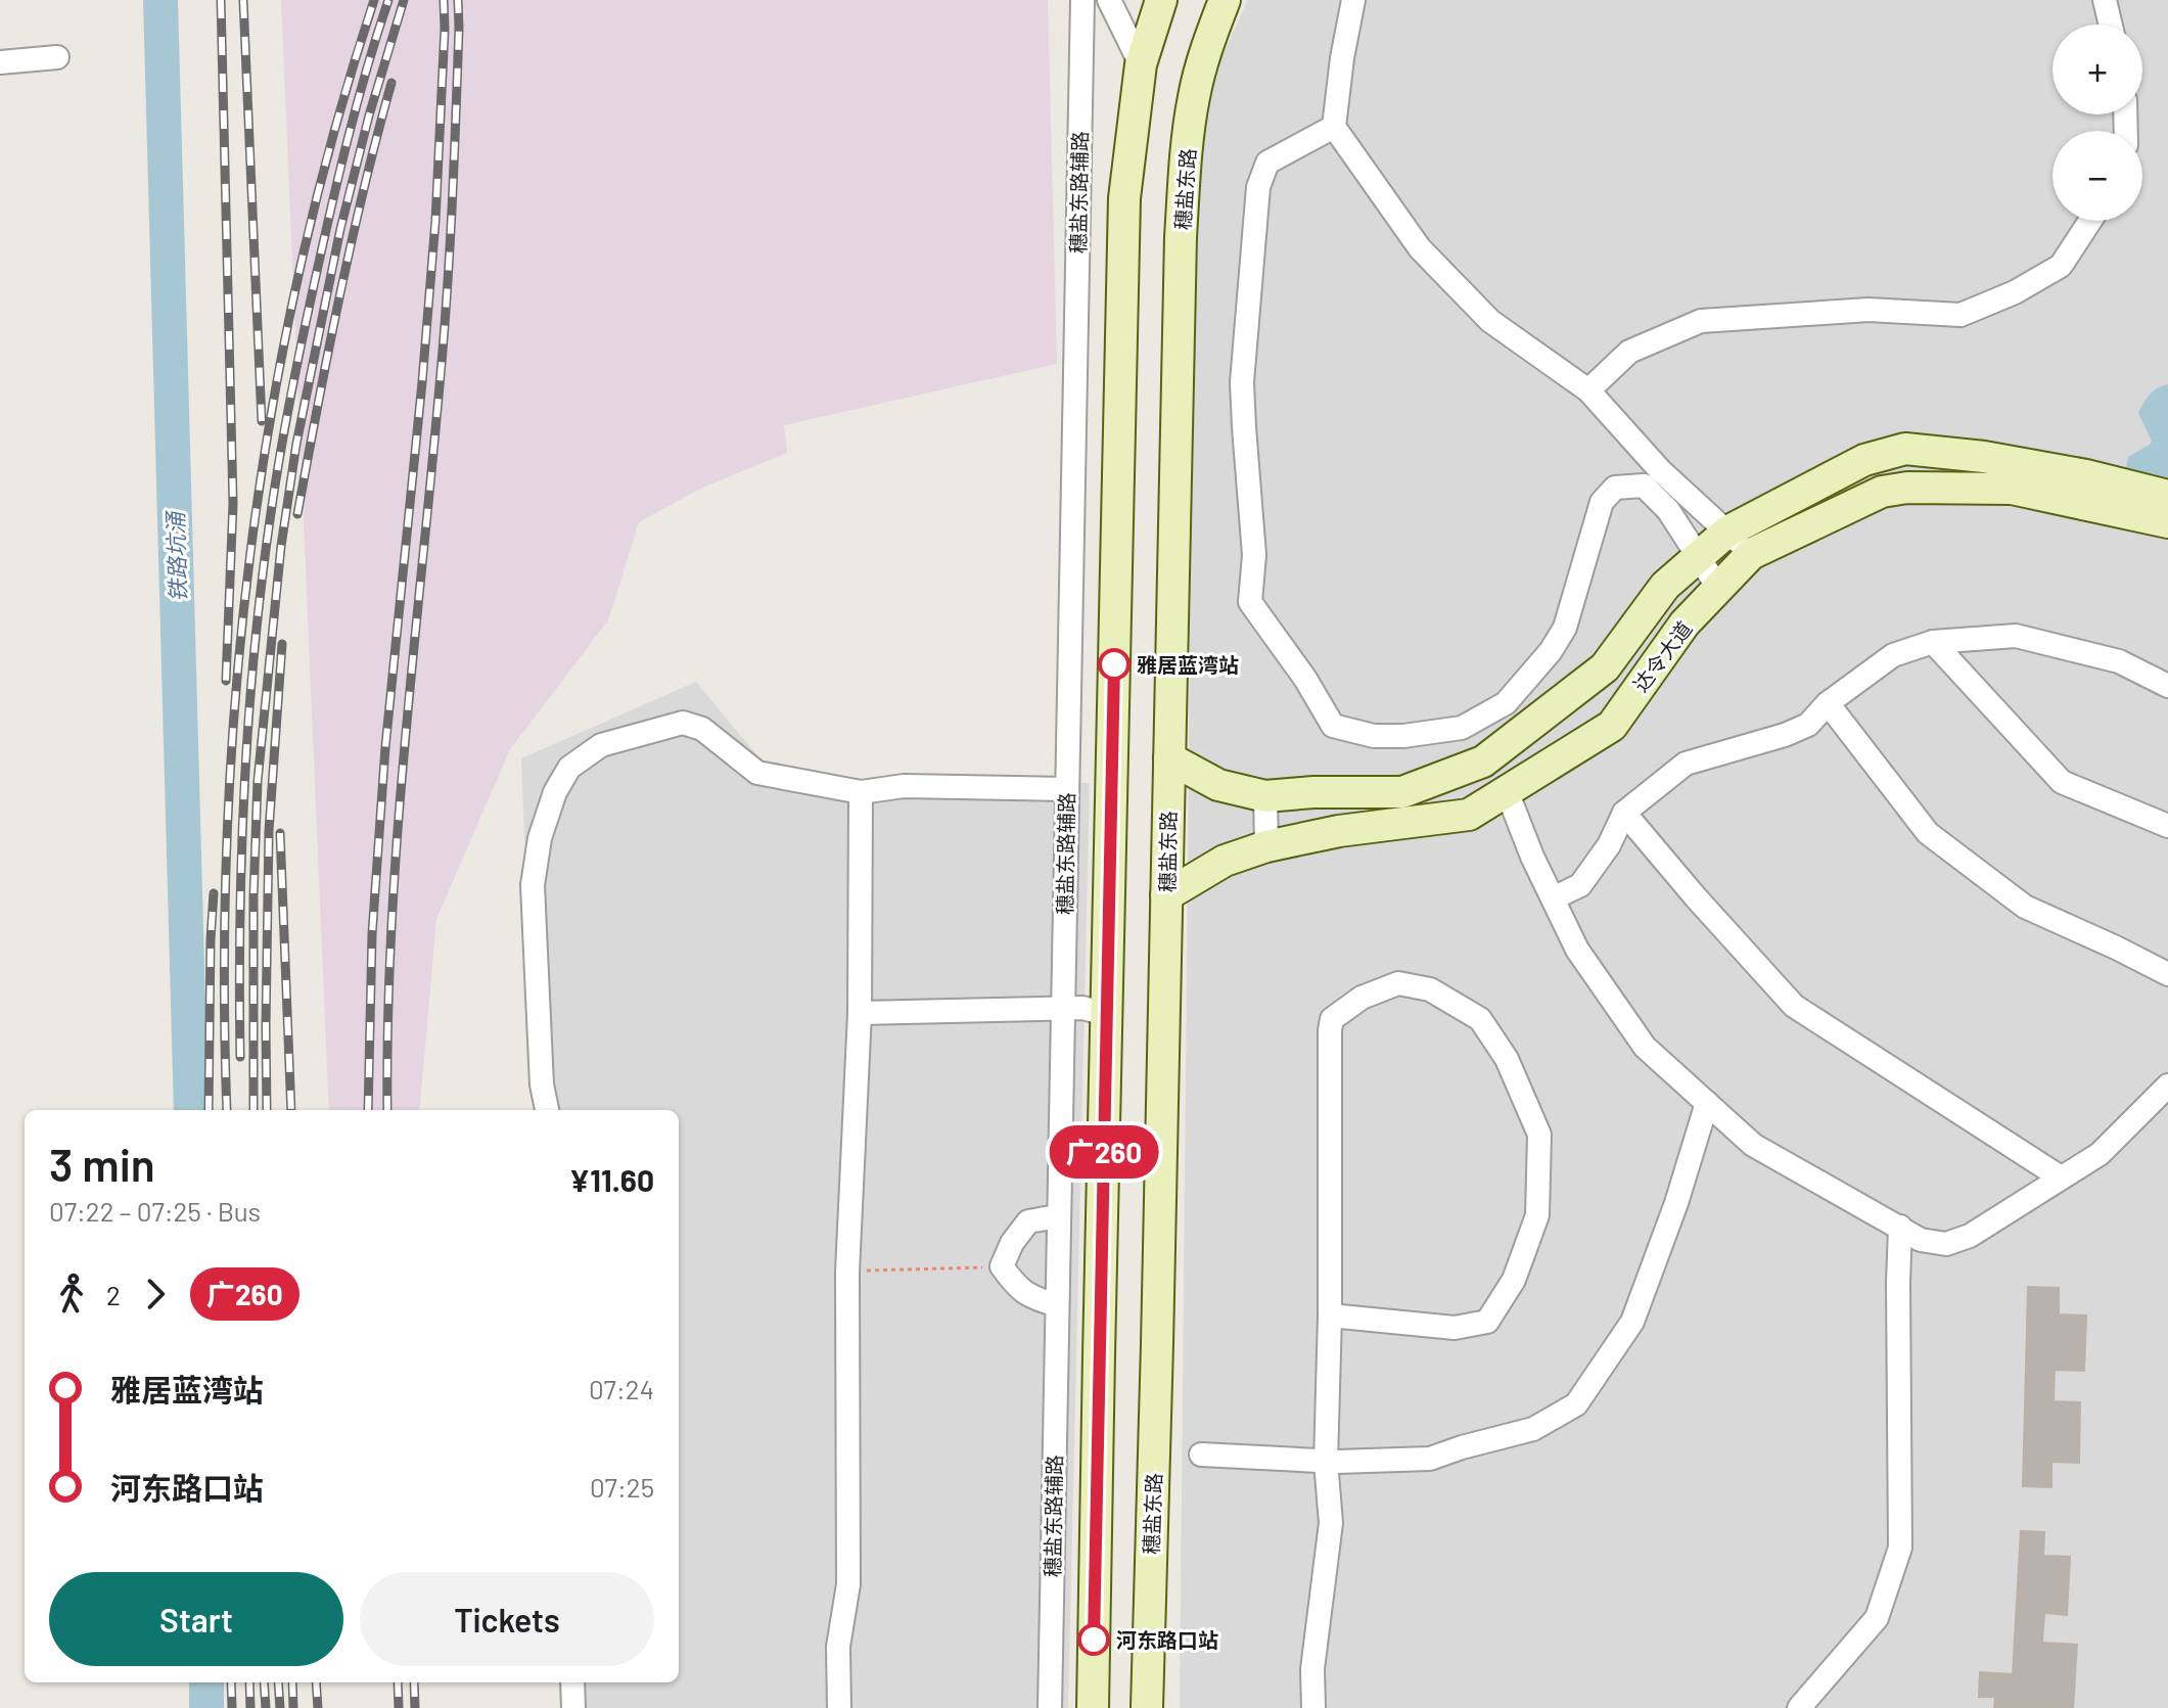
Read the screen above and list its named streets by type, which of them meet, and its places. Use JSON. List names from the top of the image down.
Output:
{
  "streets": {
    "main road": ["穗盐东路", "达令大道"],
    "street": ["穗盐东路辅路"]
  },
  "crossings": [
    ["穗盐东路", "达令大道"]
  ],
  "water": ["铁路坑涌"],
  "places": ["雅居蓝湾站", "河东路口站"],
  "lines": ["bus line 广260"],
  "page": {
    "on_map": "广260",
    "map_buttons": ["+", "−"],
    "heading": ["3 min", "07:22 – 07:25 · Bus", "¥11.60"],
    "legs": ["2", "广260"],
    "list": [
      {
        "name": "雅居蓝湾站",
        "value": "07:24"
      },
      {
        "name": "河东路口站",
        "value": "07:25"
      }
    ],
    "buttons": ["Start", "Tickets"]
  }
}
